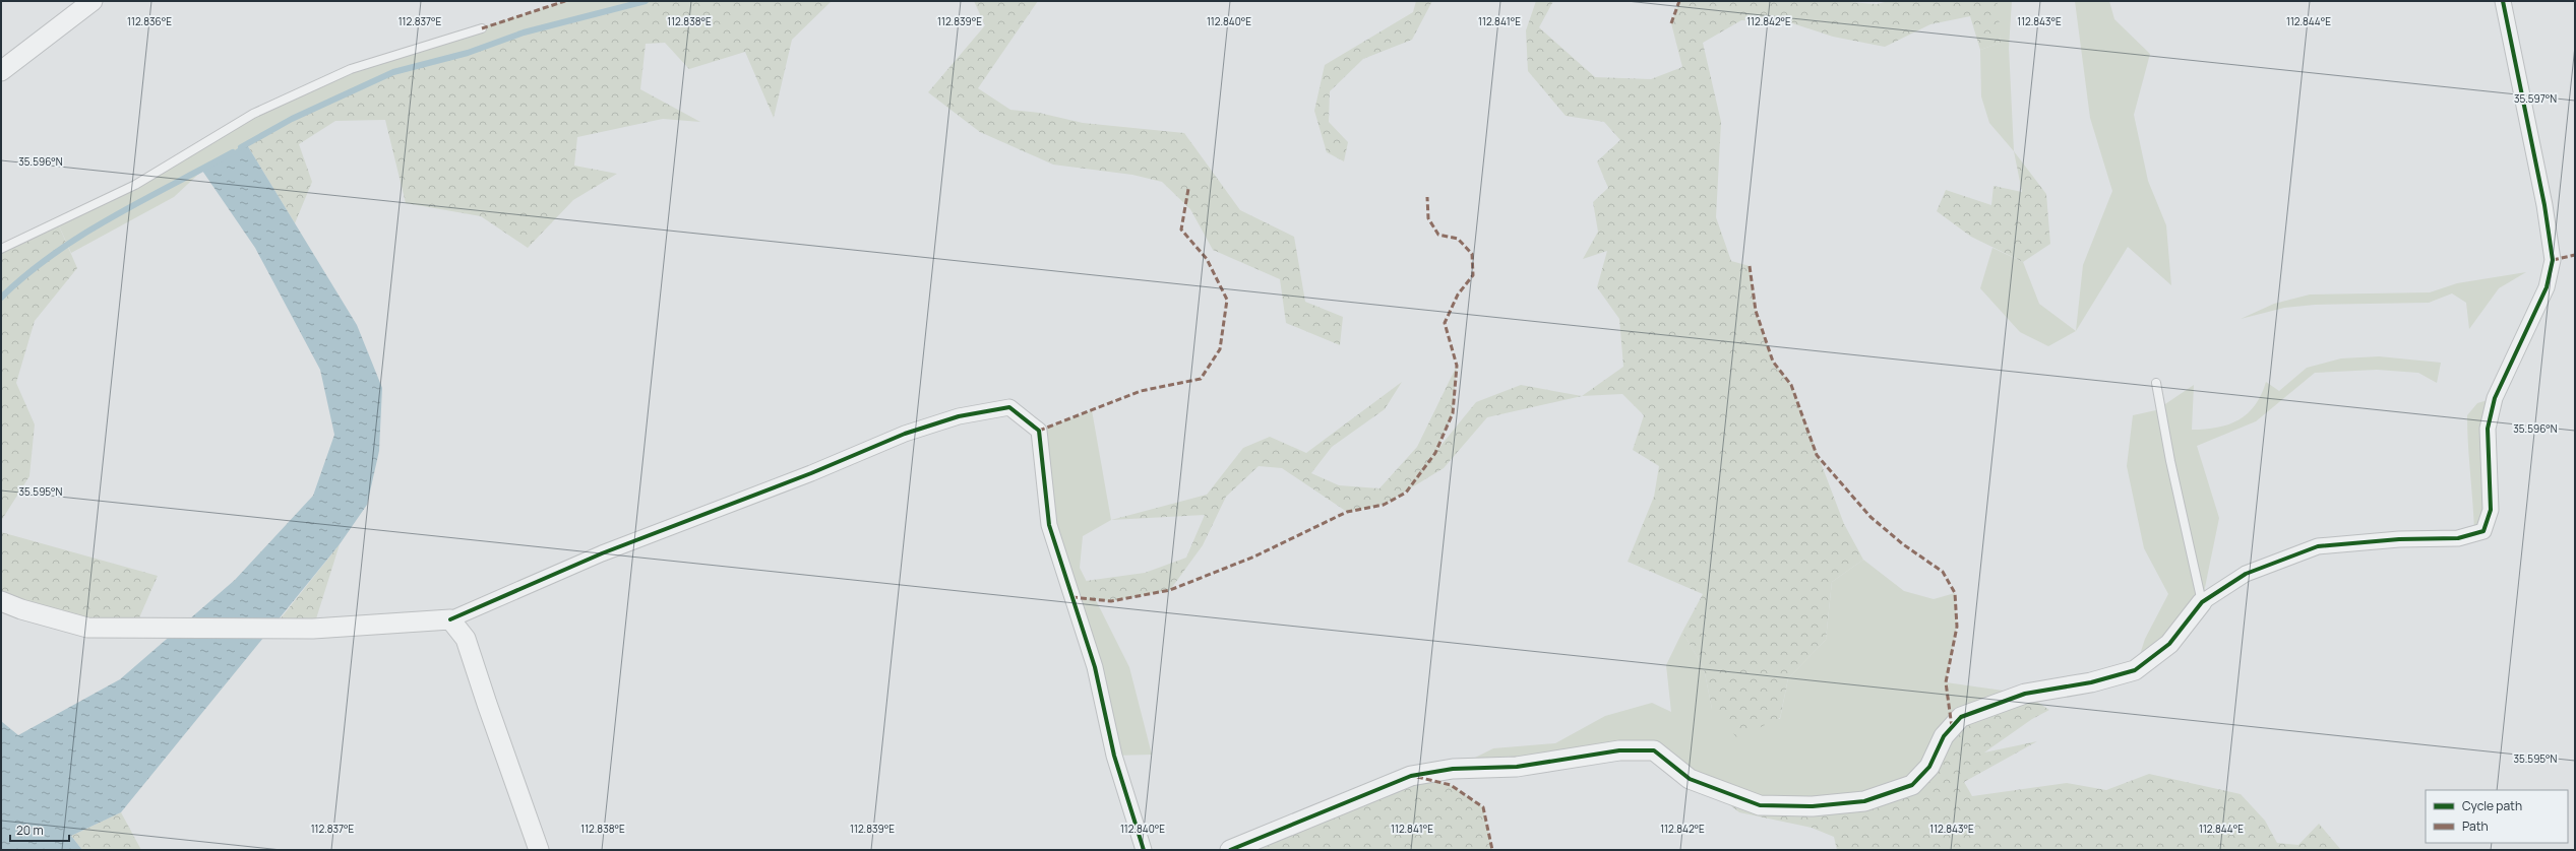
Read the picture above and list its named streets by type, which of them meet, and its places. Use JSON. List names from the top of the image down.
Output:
{
  "legend": ["Cycle path", "Path"],
  "scale_bar": "20 m",
  "coordinates": [
    "112.836°E",
    "112.837°E",
    "112.838°E",
    "112.839°E",
    "112.840°E",
    "112.841°E",
    "112.842°E",
    "112.843°E",
    "112.844°E",
    "35.597°N",
    "35.596°N",
    "35.595°N"
  ]
}
